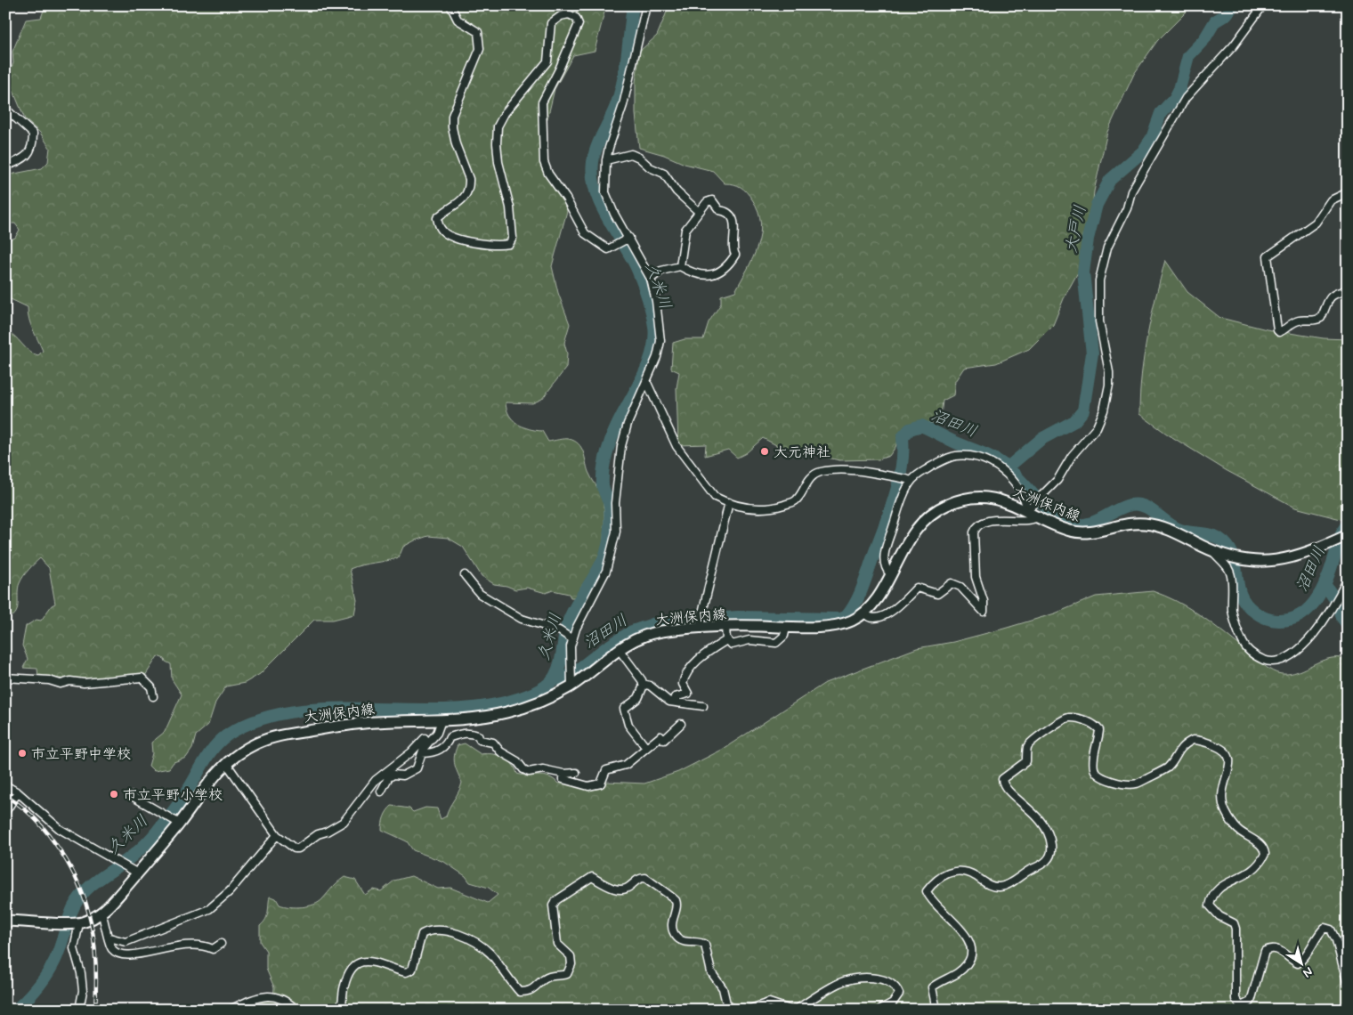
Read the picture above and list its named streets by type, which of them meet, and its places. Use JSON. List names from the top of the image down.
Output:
{
  "streets": {
    "main road": ["大洲保内線"]
  },
  "water": ["大戸川", "久米川", "沼田川"],
  "places": ["大元神社", "市立平野中学校", "市立平野小学校"],
  "north": "bottom right"
}
